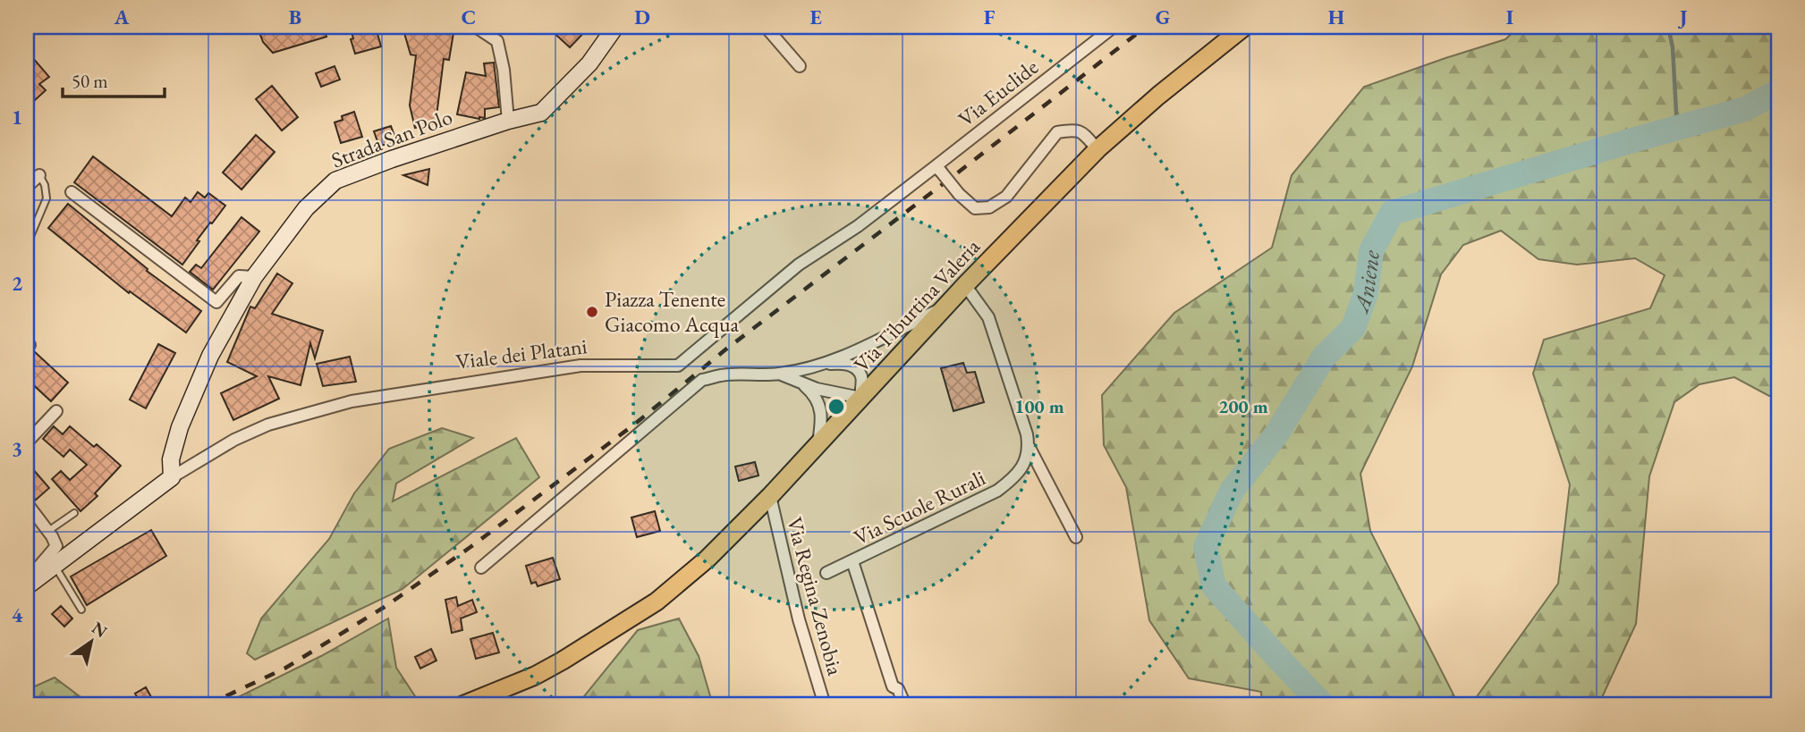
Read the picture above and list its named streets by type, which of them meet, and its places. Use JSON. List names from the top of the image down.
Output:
{
  "streets": {
    "main road": ["Via Tiburtina Valeria"],
    "street": [
      "Via Euclide",
      "Strada San Polo",
      "Viale dei Platani",
      "Via Scuole Rurali",
      "Via Regina Zenobia"
    ]
  },
  "crossings": [
    ["Via Euclide", "Viale dei Platani"],
    ["Strada San Polo", "Viale dei Platani"],
    ["Via Tiburtina Valeria", "Via Regina Zenobia"]
  ],
  "water": ["Aniene"],
  "places": ["Piazza Tenente Giacomo Acqua"],
  "scale_bar": "50 m",
  "north": "top right",
  "grid": {
    "columns": [
      "A",
      "B",
      "C",
      "D",
      "E",
      "F",
      "G",
      "H",
      "I",
      "J"
    ],
    "rows": [
      "1",
      "2",
      "3",
      "4"
    ]
  },
  "rings": ["100 m", "200 m"]
}
